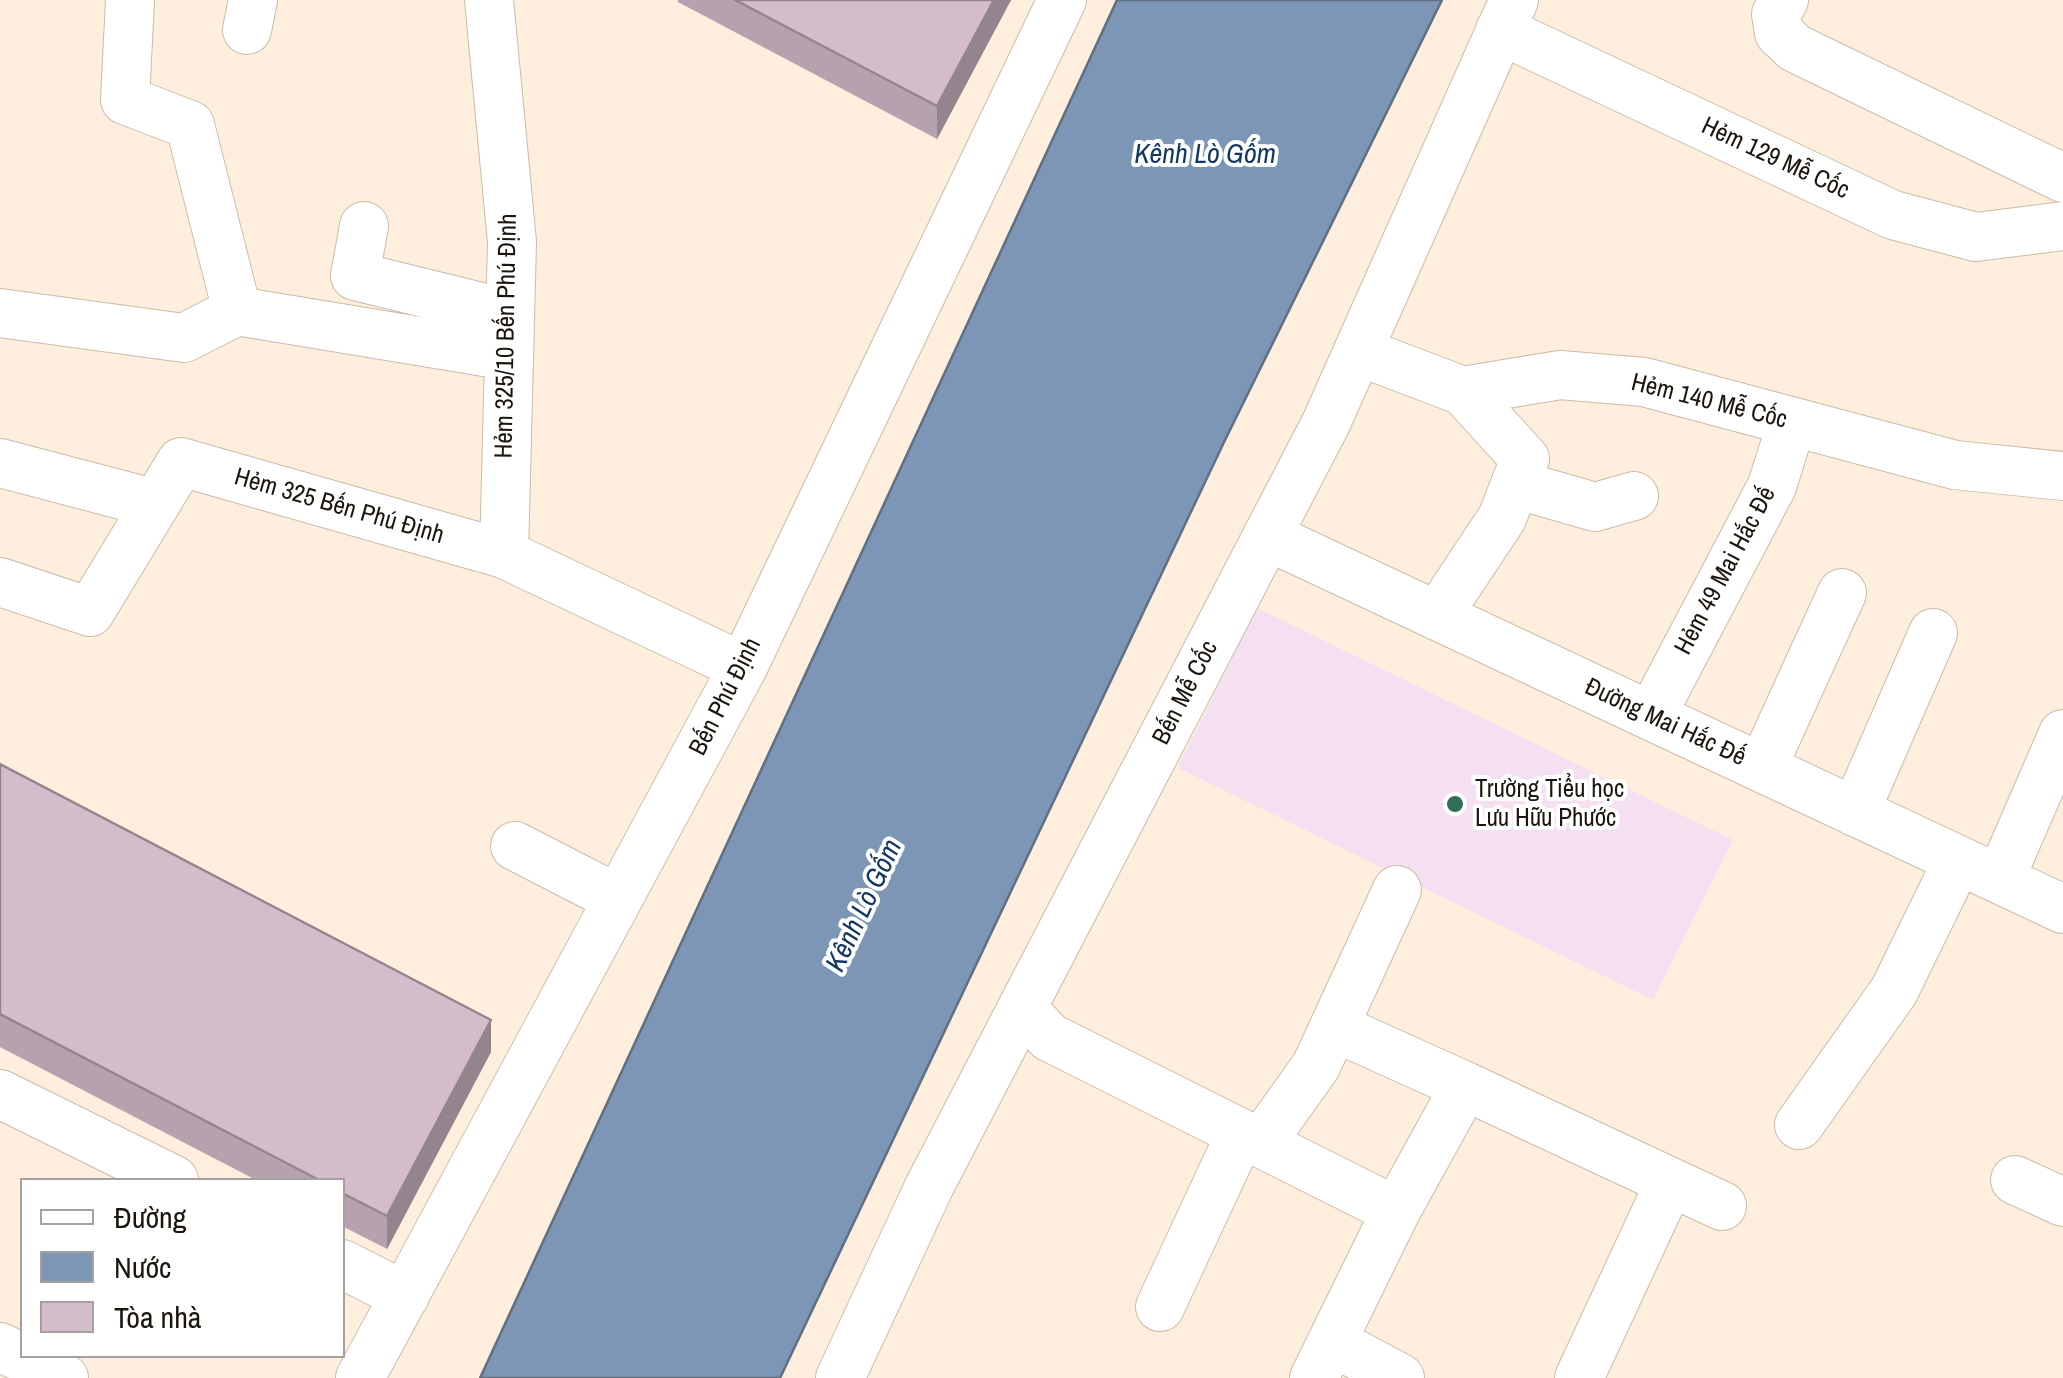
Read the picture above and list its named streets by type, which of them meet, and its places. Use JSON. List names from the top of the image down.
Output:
{
  "streets": {
    "street": [
      "Hẻm 129 Mễ Cốc",
      "Hẻm 325/10 Bến Phú Định",
      "Hẻm 140 Mễ Cốc",
      "Hẻm 325 Bến Phú Định",
      "Hẻm 49 Mai Hắc Đế",
      "Bến Mễ Cốc",
      "Bến Phú Định",
      "Đường Mai Hắc Đế"
    ]
  },
  "crossings": [
    ["Hẻm 129 Mễ Cốc", "Bến Mễ Cốc"],
    ["Hẻm 325/10 Bến Phú Định", "Hẻm 325 Bến Phú Định"],
    ["Hẻm 140 Mễ Cốc", "Hẻm 49 Mai Hắc Đế"],
    ["Hẻm 325 Bến Phú Định", "Bến Phú Định"],
    ["Hẻm 49 Mai Hắc Đế", "Đường Mai Hắc Đế"],
    ["Bến Mễ Cốc", "Đường Mai Hắc Đế"]
  ],
  "water": ["Kênh Lò Gốm"],
  "places": ["Trường Tiểu học Lưu Hữu Phước"],
  "legend": ["Đường", "Nước", "Tòa nhà"]
}
